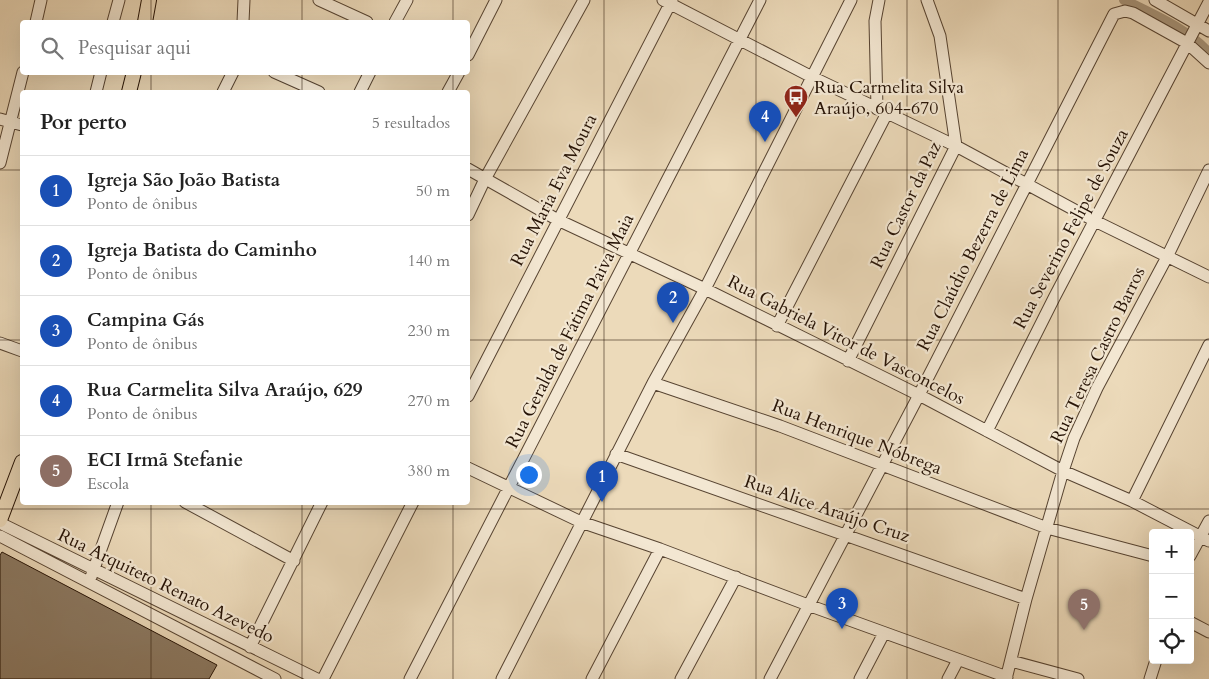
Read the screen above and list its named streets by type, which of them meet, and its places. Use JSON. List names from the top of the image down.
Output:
{
  "streets": {
    "street": [
      "Rua Maria Eva Moura",
      "Rua Castor da Paz",
      "Rua Severino Felipe de Souza",
      "Rua Claúdio Bezerra de Lima",
      "Rua Geralda de Fátima Paiva Maia",
      "Rua Gabriela Vitor de Vasconcelos",
      "Rua Teresa Castro Barros",
      "Rua Henrique Nóbrega",
      "Rua Alice Araújo Cruz",
      "Rua Arquiteto Renato Azevedo"
    ]
  },
  "crossings": [
    ["Rua Maria Eva Moura", "Rua Gabriela Vitor de Vasconcelos"],
    ["Rua Castor da Paz", "Rua Gabriela Vitor de Vasconcelos"],
    ["Rua Severino Felipe de Souza", "Rua Claúdio Bezerra de Lima"],
    ["Rua Severino Felipe de Souza", "Rua Gabriela Vitor de Vasconcelos"],
    ["Rua Claúdio Bezerra de Lima", "Rua Gabriela Vitor de Vasconcelos"],
    ["Rua Claúdio Bezerra de Lima", "Rua Henrique Nóbrega"],
    ["Rua Claúdio Bezerra de Lima", "Rua Alice Araújo Cruz"],
    ["Rua Geralda de Fátima Paiva Maia", "Rua Gabriela Vitor de Vasconcelos"],
    ["Rua Gabriela Vitor de Vasconcelos", "Rua Teresa Castro Barros"],
    ["Rua Teresa Castro Barros", "Rua Henrique Nóbrega"],
    ["Rua Teresa Castro Barros", "Rua Alice Araújo Cruz"]
  ],
  "places": {
    "bus stop": ["Rua Carmelita Silva Araújo, 604-670"]
  },
  "page": {
    "search": "Pesquisar aqui",
    "heading": ["Por perto", "5 resultados"],
    "pins": [
      "4",
      "2",
      "1",
      "3",
      "5"
    ],
    "list": [
      {
        "mark": "1",
        "name": "Igreja São João Batista",
        "note": "Ponto de ônibus",
        "value": "50 m"
      },
      {
        "mark": "2",
        "name": "Igreja Batista do Caminho",
        "note": "Ponto de ônibus",
        "value": "140 m"
      },
      {
        "mark": "3",
        "name": "Campina Gás",
        "note": "Ponto de ônibus",
        "value": "230 m"
      },
      {
        "mark": "4",
        "name": "Rua Carmelita Silva Araújo, 629",
        "note": "Ponto de ônibus",
        "value": "270 m"
      },
      {
        "mark": "5",
        "name": "ECI Irmã Stefanie",
        "note": "Escola",
        "value": "380 m"
      }
    ],
    "map_buttons": ["+", "−"]
  }
}
